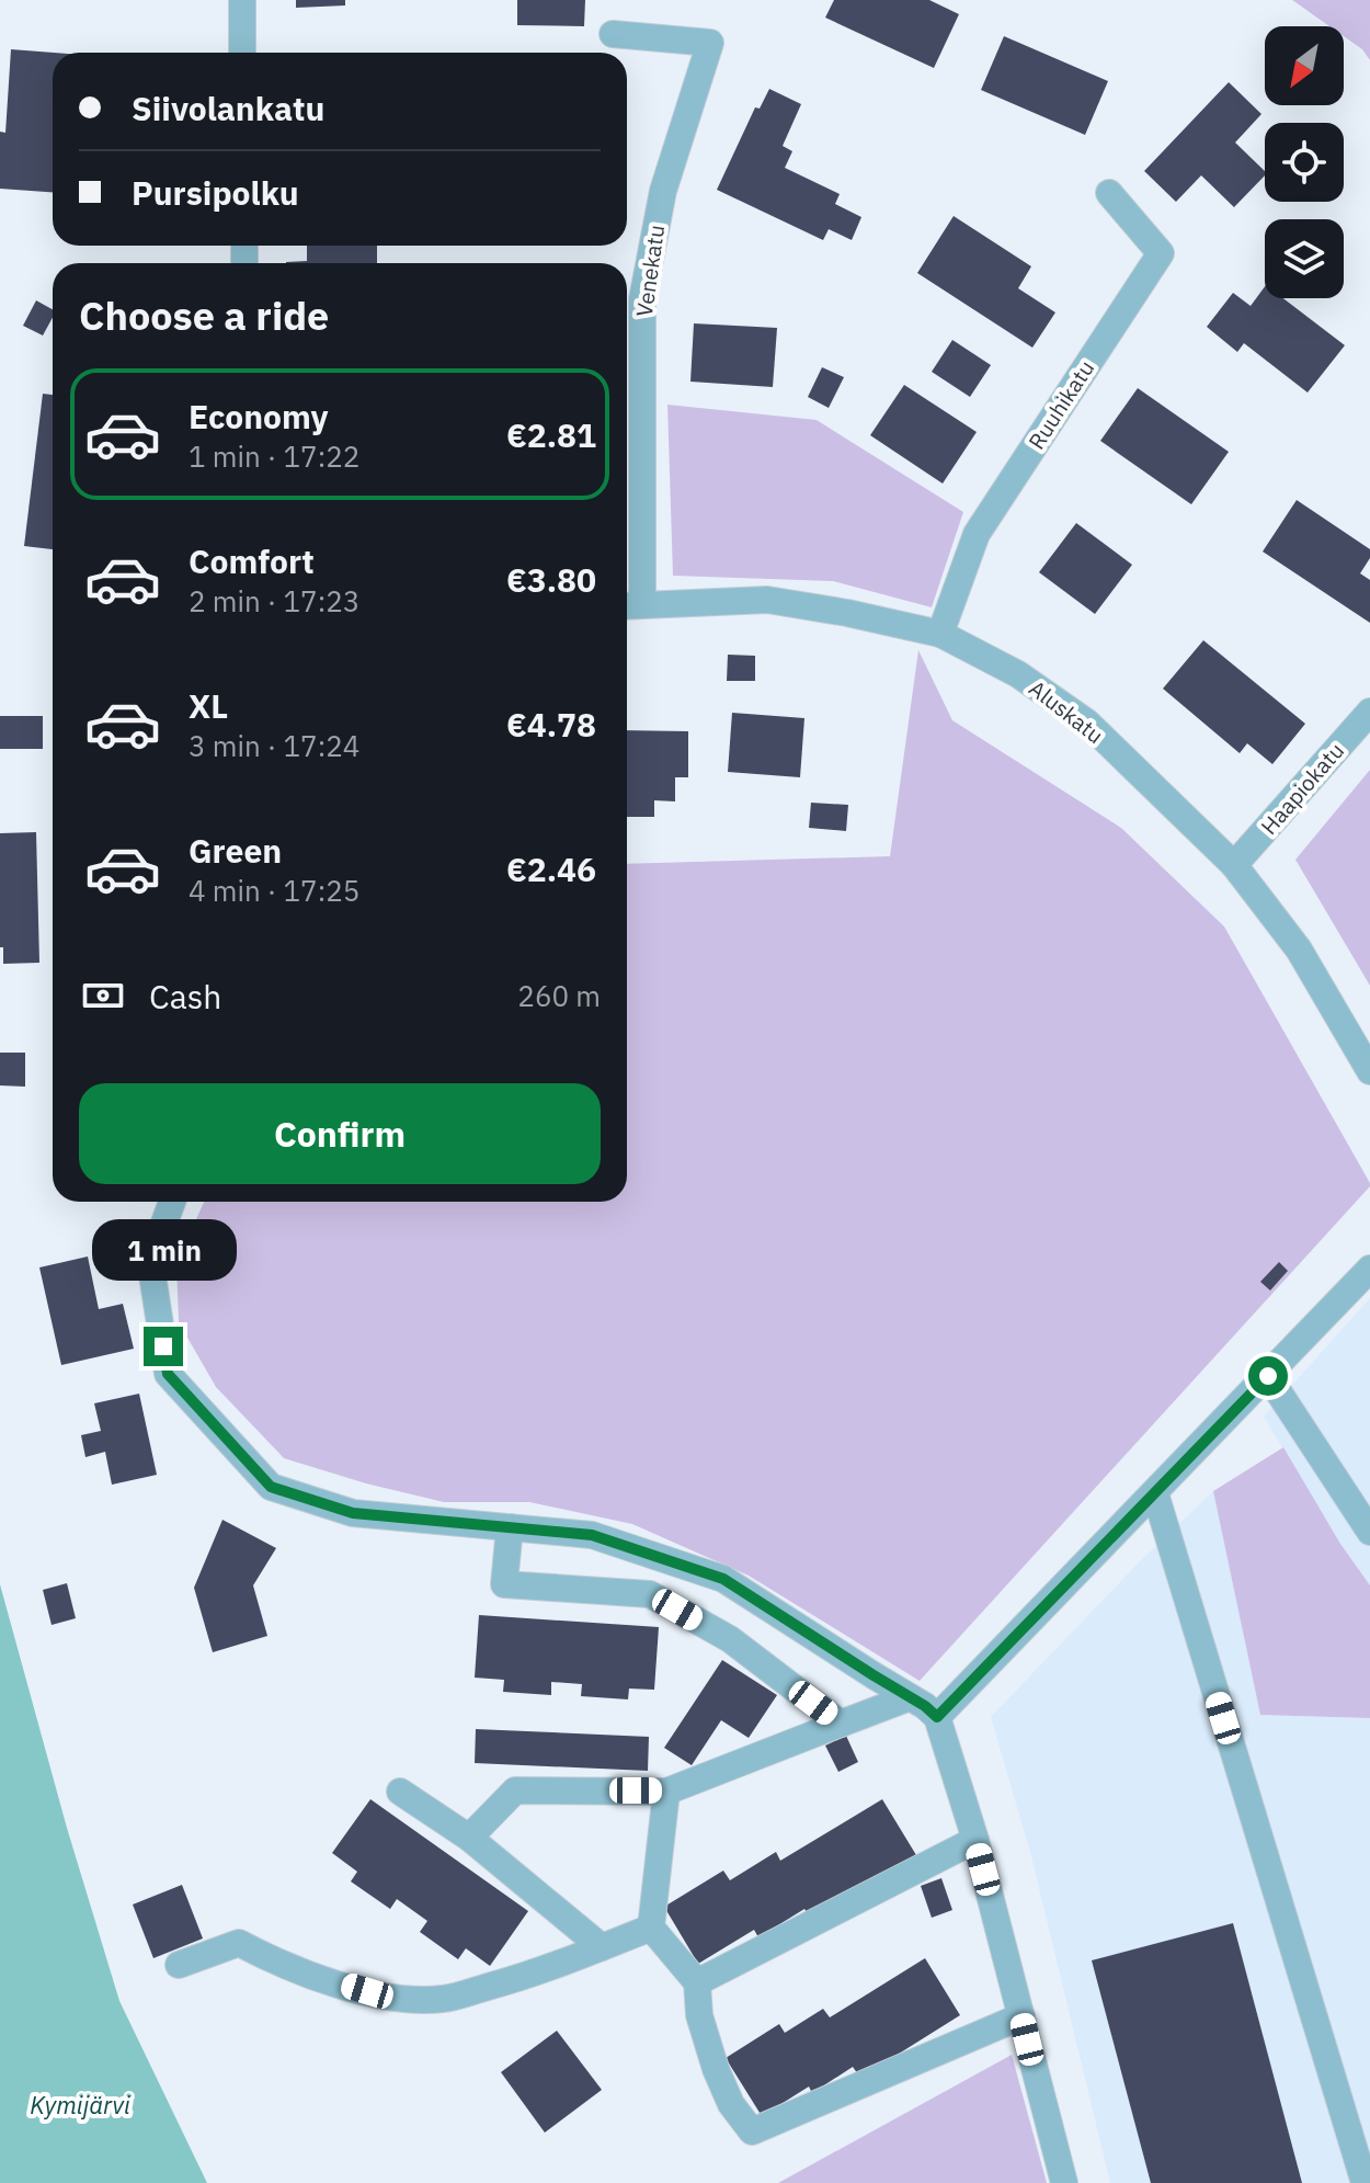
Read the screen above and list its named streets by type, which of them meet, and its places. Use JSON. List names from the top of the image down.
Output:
{
  "streets": {
    "street": [
      "Venekatu",
      "Ruuhikatu",
      "Aluskatu",
      "Haapiokatu"
    ]
  },
  "crossings": [
    ["Venekatu", "Aluskatu"],
    ["Ruuhikatu", "Aluskatu"],
    ["Aluskatu", "Haapiokatu"]
  ],
  "water": ["Kymijärvi"],
  "north": "bottom left",
  "page": {
    "banner": ["Siivolankatu", "Pursipolku"],
    "heading": "Choose a ride",
    "list": [
      {
        "name": "Economy",
        "note": "1 min · 17:22",
        "value": "€2.81"
      },
      {
        "name": "Comfort",
        "note": "2 min · 17:23",
        "value": "€3.80"
      },
      {
        "name": "XL",
        "note": "3 min · 17:24",
        "value": "€4.78"
      },
      {
        "name": "Green",
        "note": "4 min · 17:25",
        "value": "€2.46"
      }
    ],
    "pay": ["Cash", "260 m"],
    "buttons": "Confirm",
    "bubble": "1 min"
  }
}
